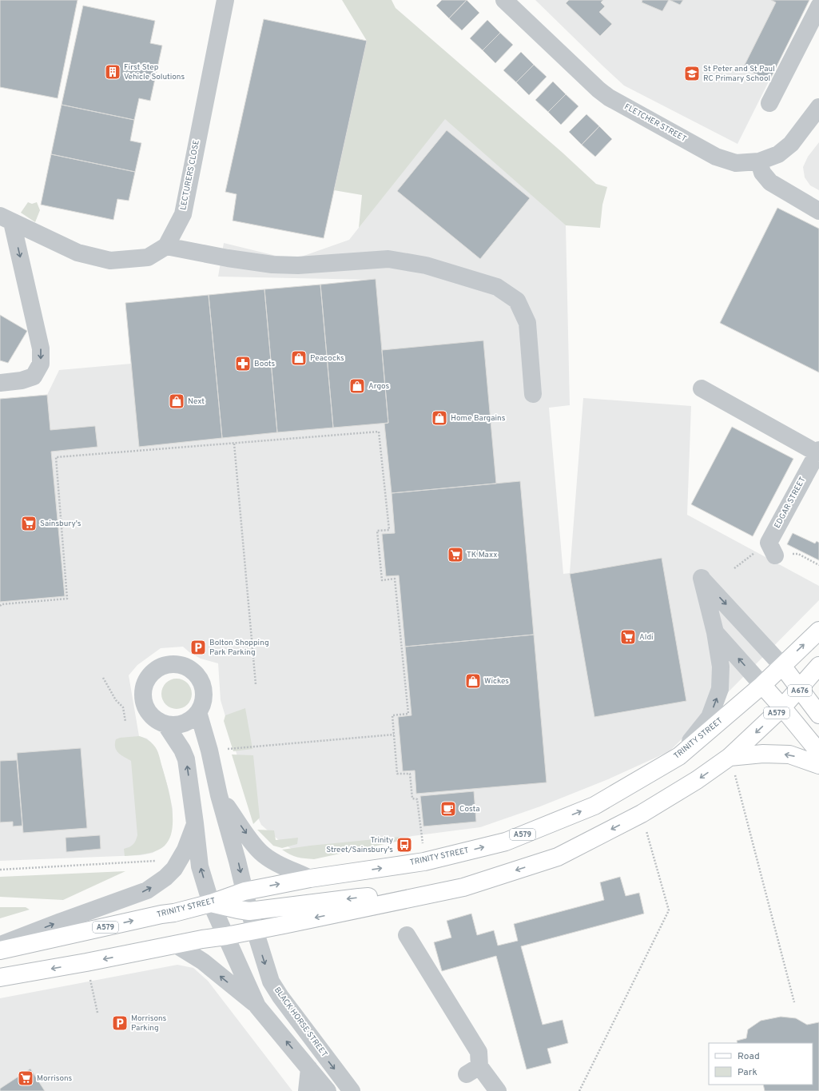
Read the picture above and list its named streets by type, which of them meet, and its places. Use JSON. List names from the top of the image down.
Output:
{
  "streets": {
    "main road": ["A676", "A579", "TRINITY STREET"],
    "street": [
      "FLETCHER STREET",
      "LECTURERS CLOSE",
      "EDGAR STREET",
      "BLACK HORSE STREET"
    ]
  },
  "crossings": [
    ["A676", "A579"],
    ["A676", "TRINITY STREET"],
    ["A579", "BLACK HORSE STREET"],
    ["TRINITY STREET", "BLACK HORSE STREET"]
  ],
  "places": {
    "building": ["First Step Vehicle Solutions"],
    "school or university": ["St Peter and St Paul RC Primary School"],
    "shop": [
      "Peacocks",
      "Argos",
      "Next",
      "Home Bargains",
      "Wickes"
    ],
    "pharmacy": ["Boots"],
    "supermarket": [
      "Sainsbury's",
      "TK Maxx",
      "Aldi",
      "Morrisons"
    ],
    "parking": ["Bolton Shopping Park Parking", "Morrisons Parking"],
    "cafe": ["Costa"],
    "bus stop": ["Trinity Street/Sainsbury's"]
  },
  "legend": ["Road", "Park"]
}
